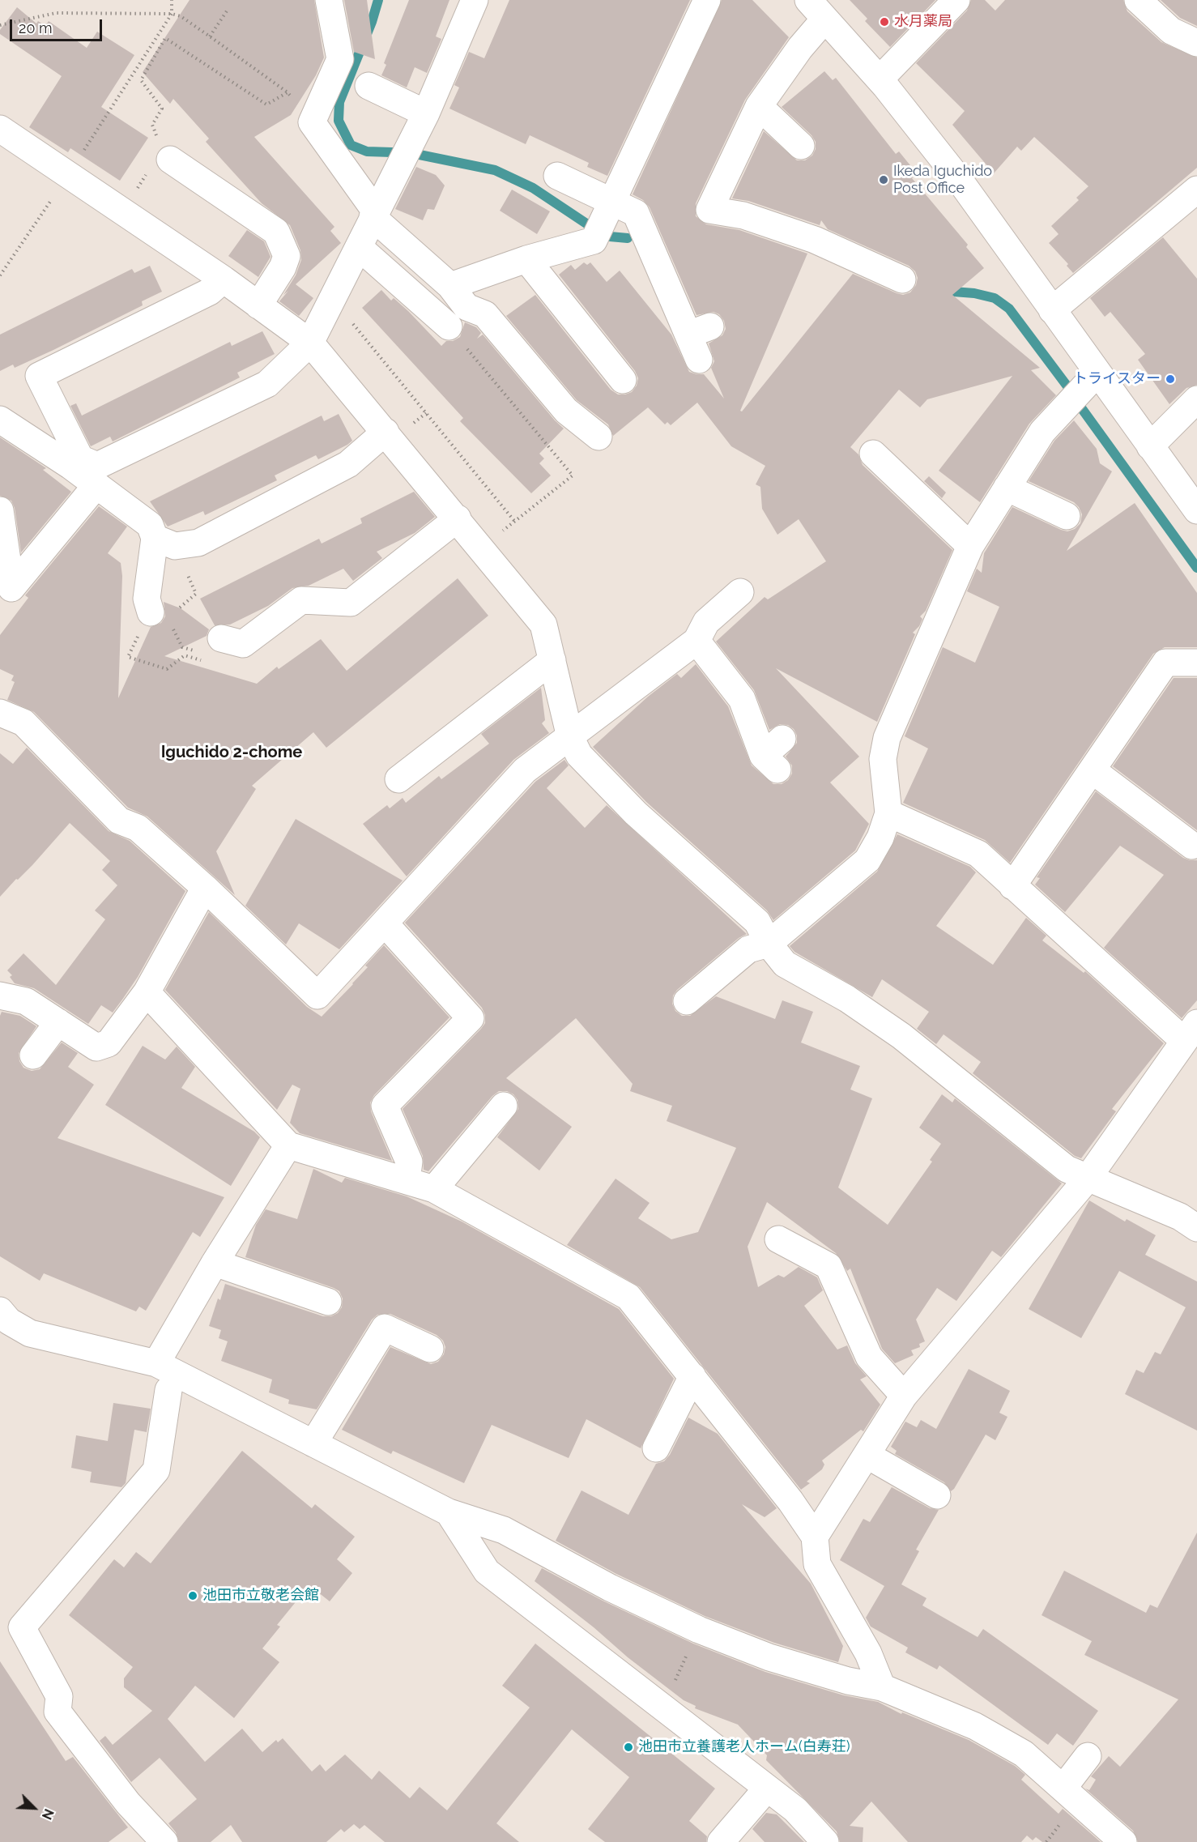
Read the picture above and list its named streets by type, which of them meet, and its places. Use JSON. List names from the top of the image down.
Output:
{
  "districts": ["Iguchido 2-chome"],
  "places": [
    "水月薬局",
    "Ikeda Iguchido Post Office",
    "トライスター",
    "池田市立敬老会館",
    "池田市立養護老人ホーム(白寿荘)"
  ],
  "scale_bar": "20 m",
  "north": "bottom right"
}
